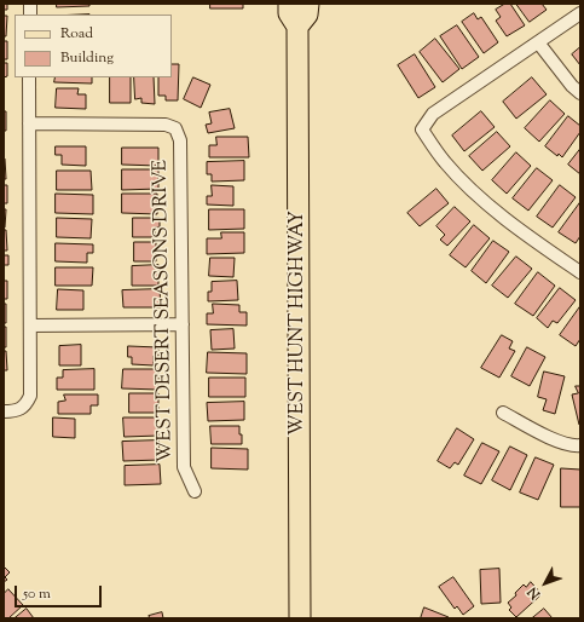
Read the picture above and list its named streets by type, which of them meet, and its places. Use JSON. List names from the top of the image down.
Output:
{
  "streets": {
    "main road": ["WEST HUNT HIGHWAY"],
    "street": ["WEST DESERT SEASONS DRIVE"]
  },
  "legend": ["Road", "Building"],
  "scale_bar": "50 m",
  "north": "bottom left"
}
